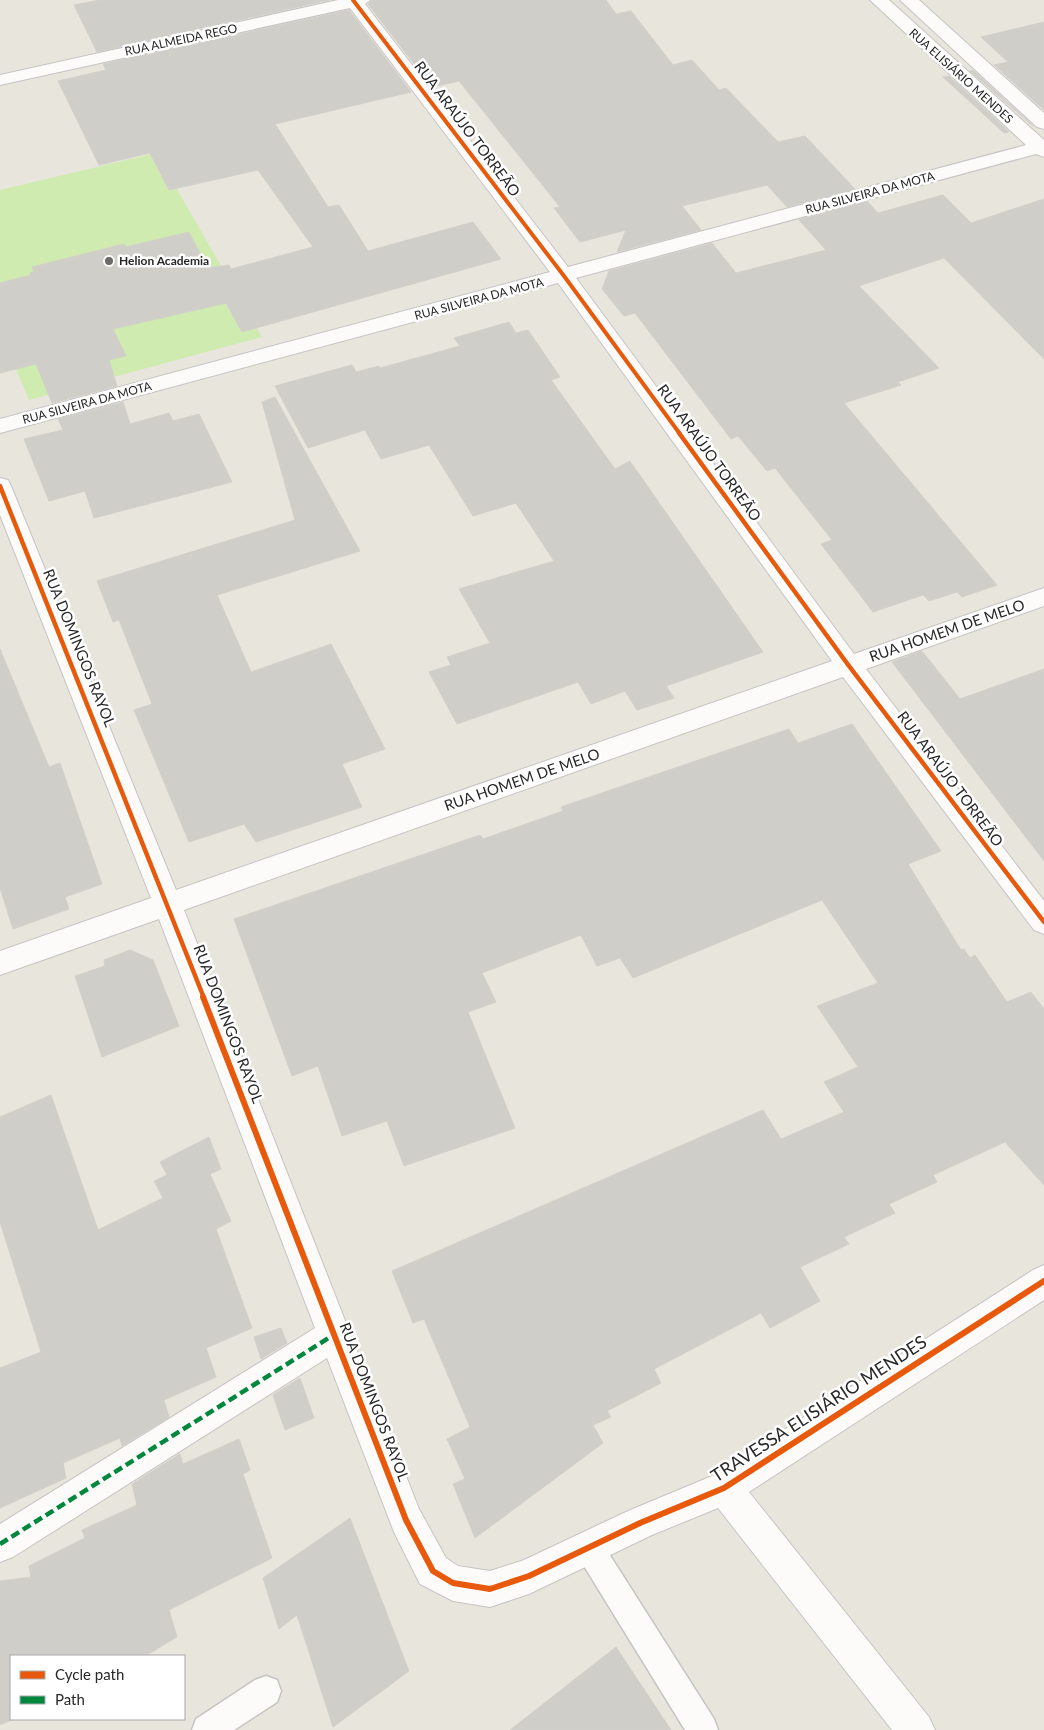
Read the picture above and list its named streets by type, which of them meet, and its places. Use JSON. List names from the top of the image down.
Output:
{
  "streets": {
    "street": [
      "RUA ALMEIDA REGO",
      "RUA ELISIÁRIO MENDES",
      "RUA ARAÚJO TORREÃO",
      "RUA SILVEIRA DA MOTA",
      "RUA HOMEM DE MELO",
      "RUA DOMINGOS RAYOL",
      "TRAVESSA ELISIÁRIO MENDES"
    ]
  },
  "crossings": [
    ["RUA ALMEIDA REGO", "RUA ARAÚJO TORREÃO"],
    ["RUA ELISIÁRIO MENDES", "RUA SILVEIRA DA MOTA"],
    ["RUA ARAÚJO TORREÃO", "RUA SILVEIRA DA MOTA"],
    ["RUA ARAÚJO TORREÃO", "RUA HOMEM DE MELO"],
    ["RUA HOMEM DE MELO", "RUA DOMINGOS RAYOL"],
    ["RUA DOMINGOS RAYOL", "TRAVESSA ELISIÁRIO MENDES"]
  ],
  "places": ["Helion Academia"],
  "legend": ["Cycle path", "Path"]
}
